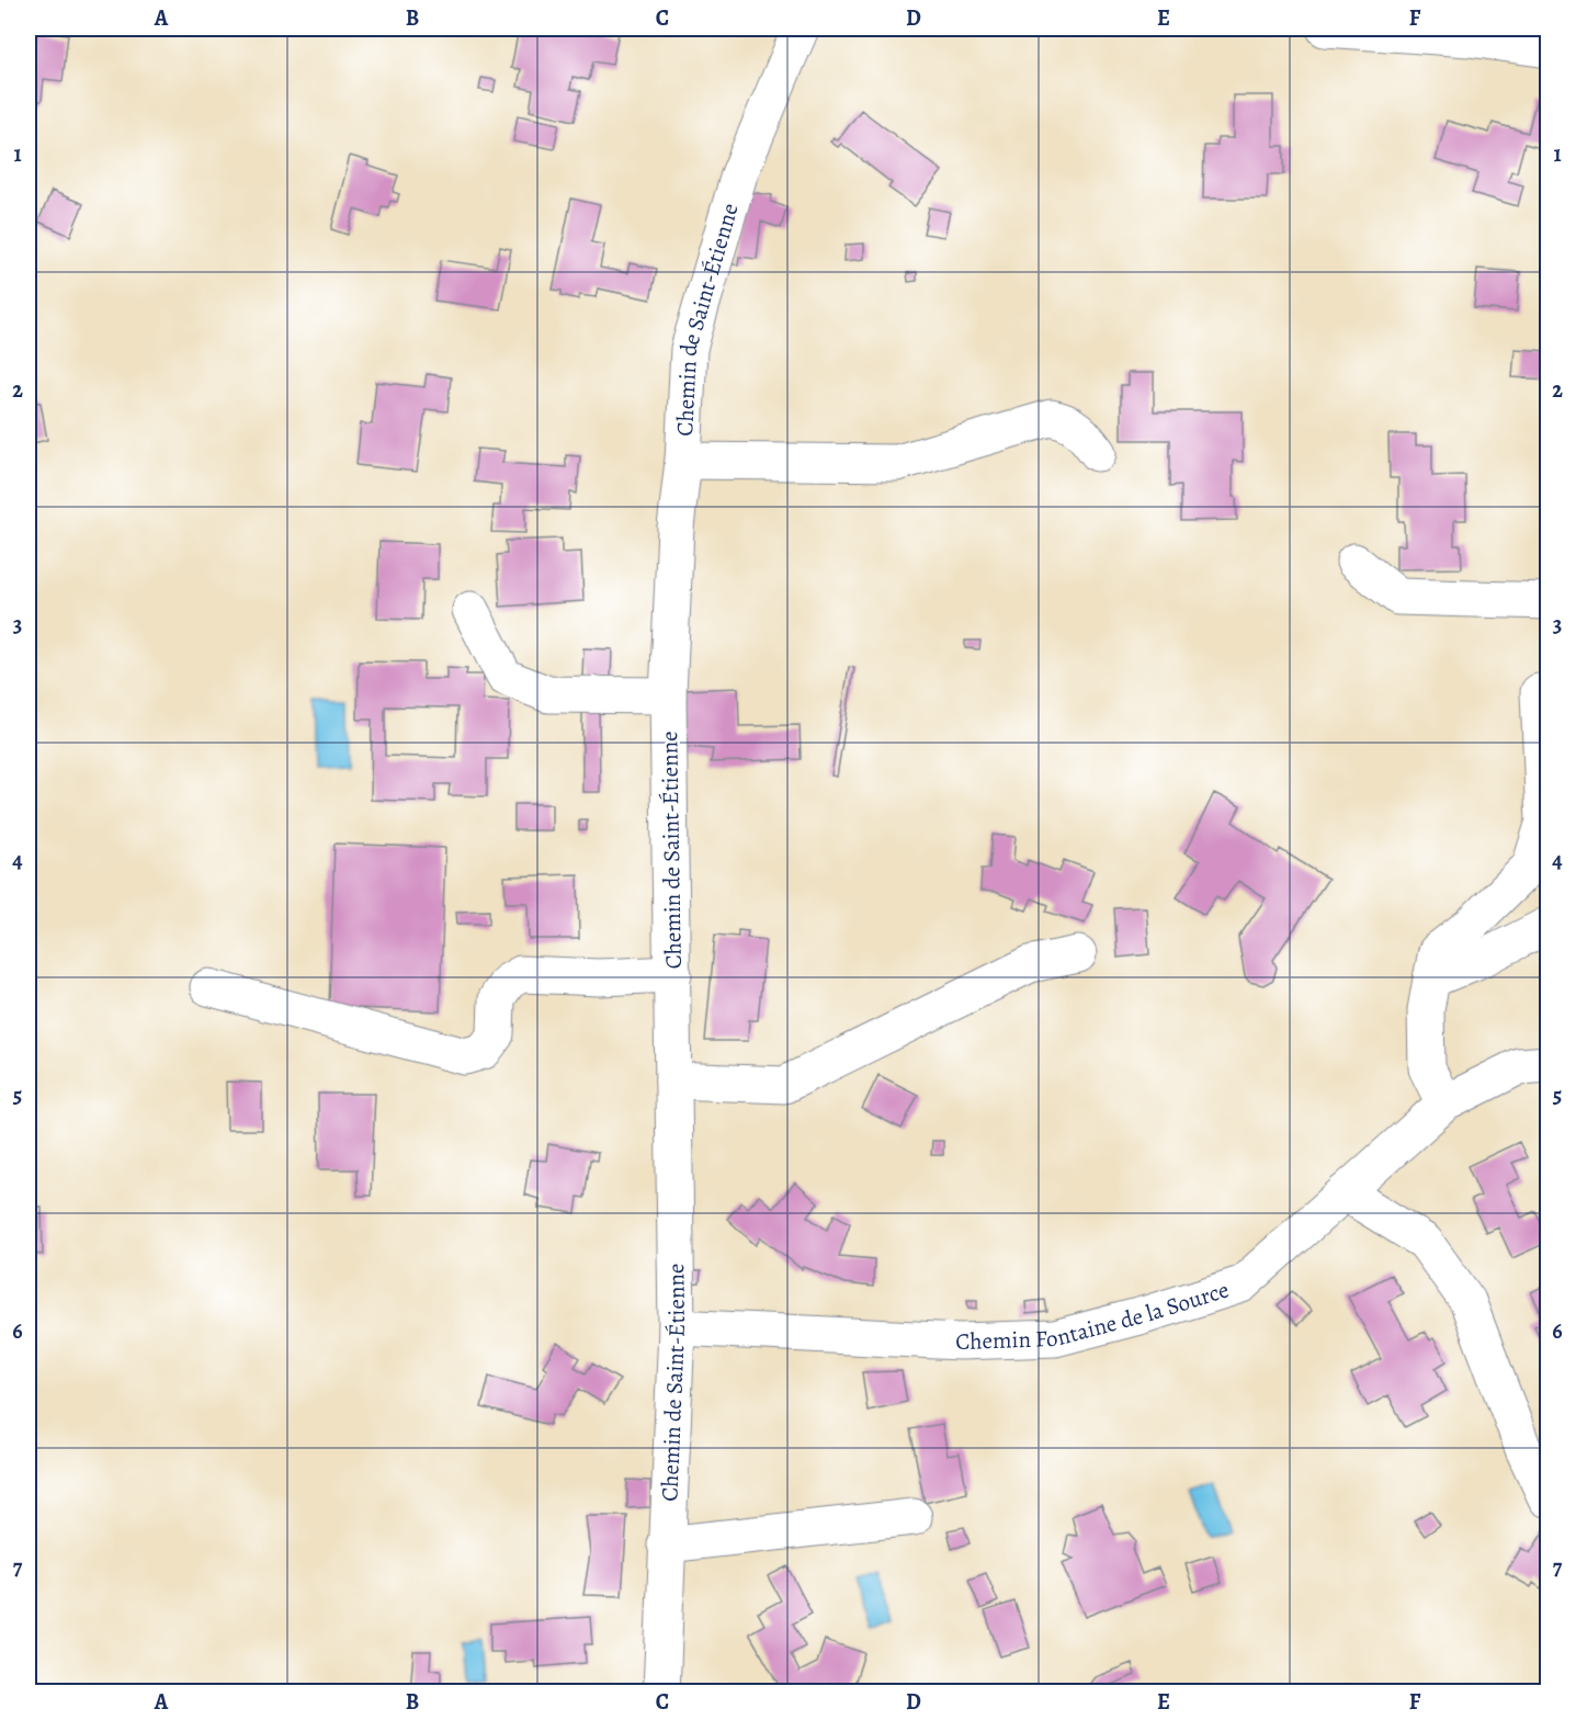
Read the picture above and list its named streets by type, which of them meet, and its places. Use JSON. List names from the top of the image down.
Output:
{
  "streets": {
    "street": ["Chemin de Saint-Étienne", "Chemin Fontaine de la Source"]
  },
  "crossings": [
    ["Chemin de Saint-Étienne", "Chemin Fontaine de la Source"]
  ],
  "grid": {
    "columns": [
      "A",
      "B",
      "C",
      "D",
      "E",
      "F"
    ],
    "rows": [
      "1",
      "2",
      "3",
      "4",
      "5",
      "6",
      "7"
    ]
  }
}
